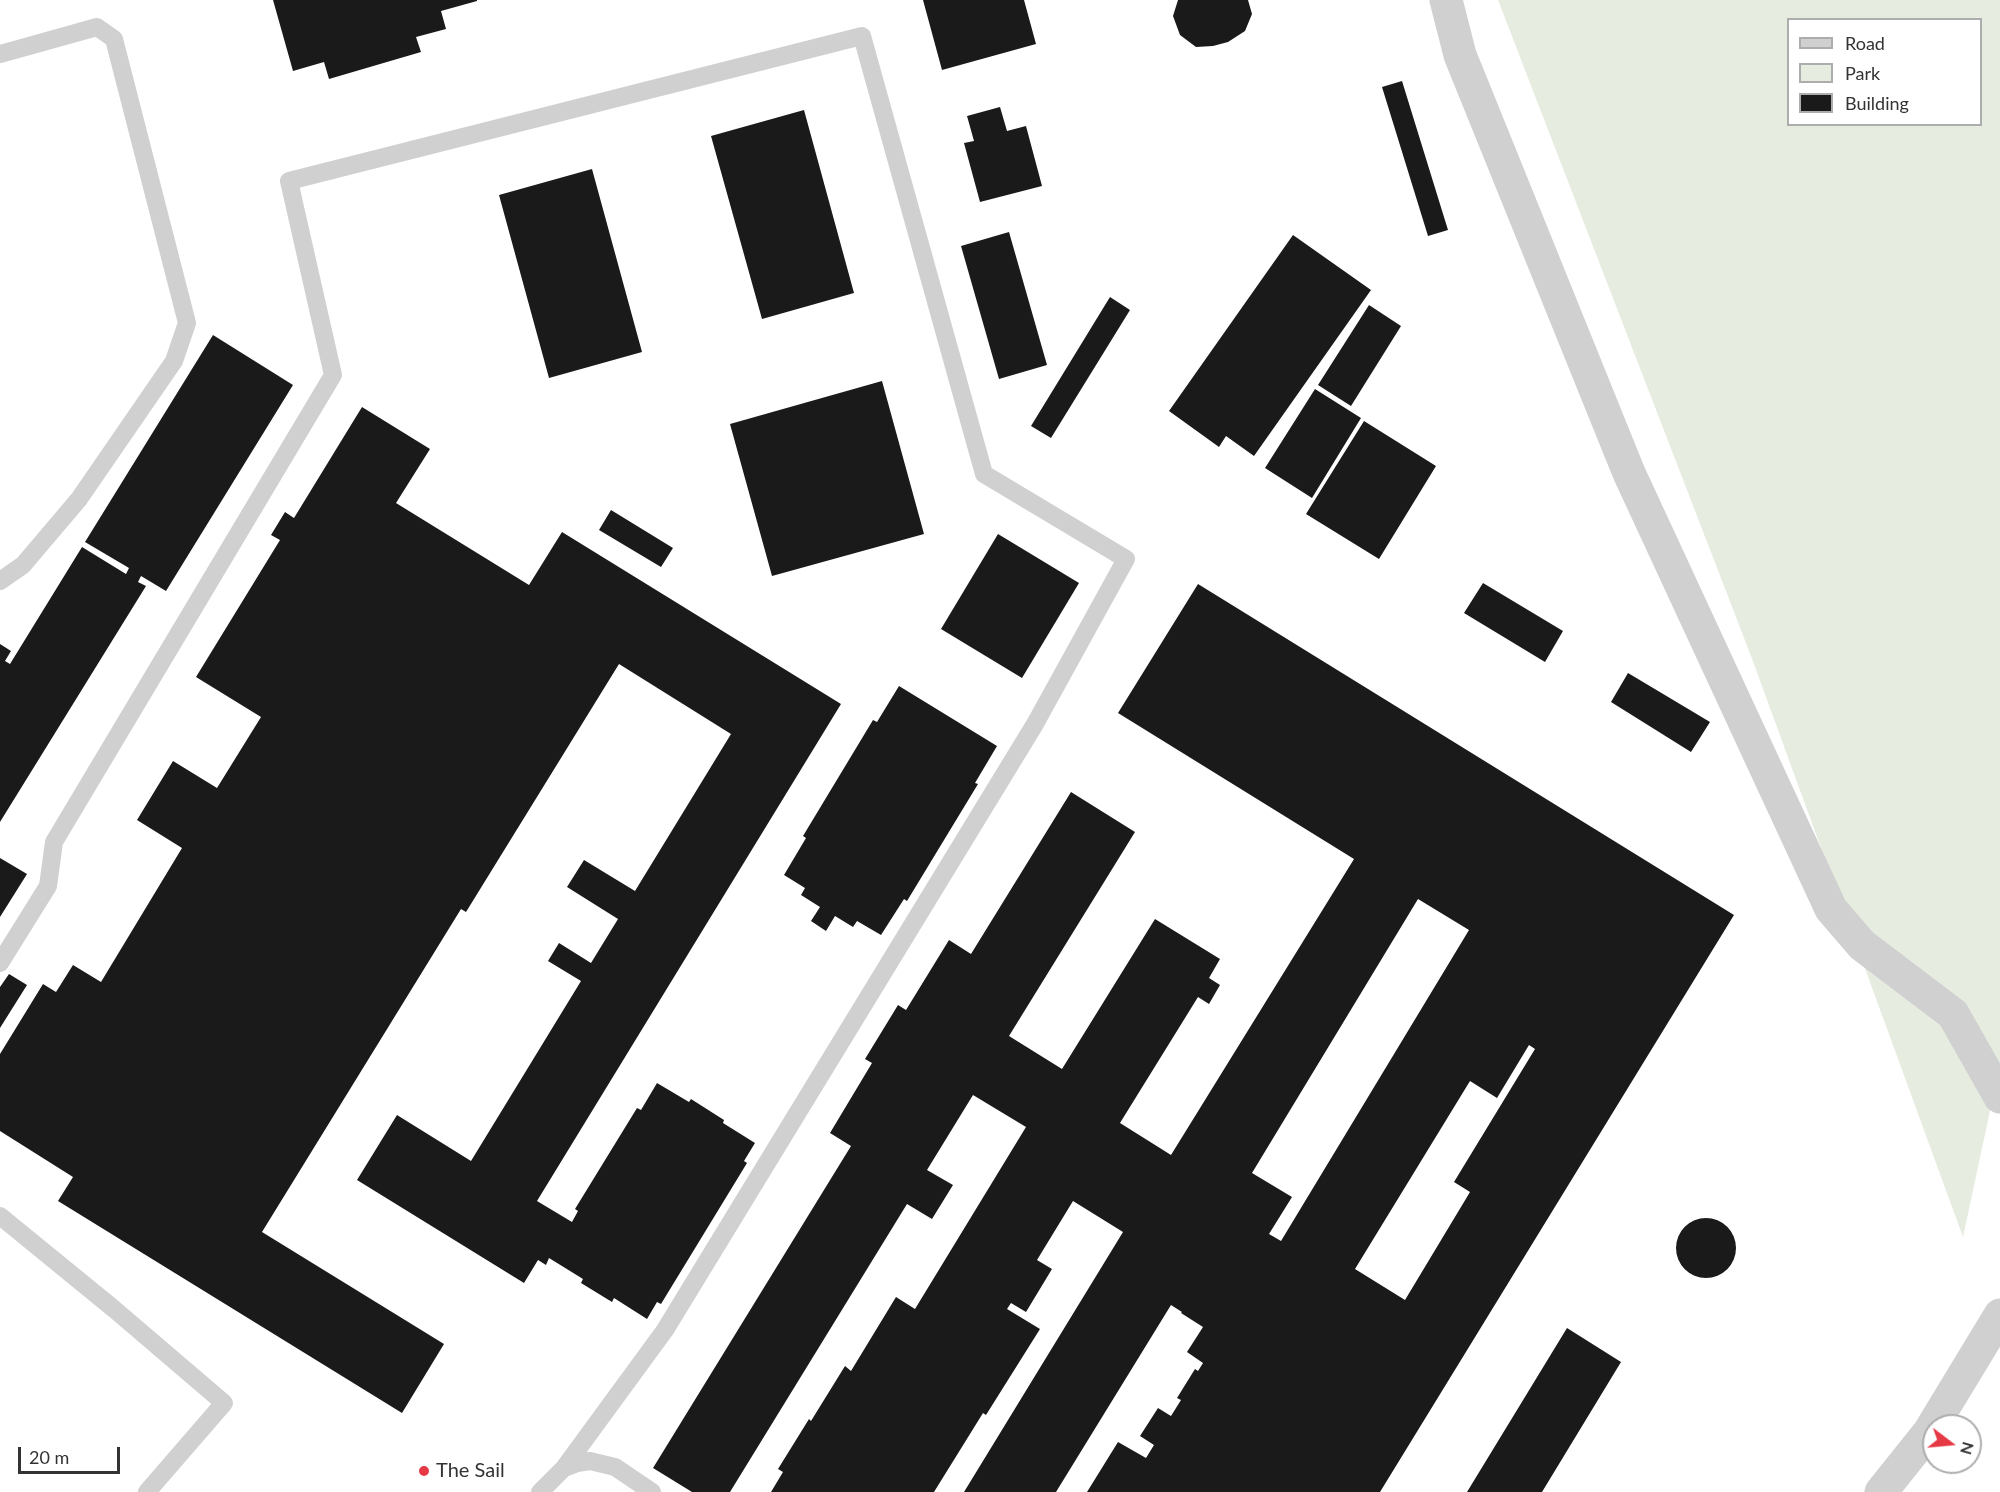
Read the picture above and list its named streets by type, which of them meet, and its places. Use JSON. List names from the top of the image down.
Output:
{
  "places": ["The Sail"],
  "legend": ["Road", "Park", "Building"],
  "scale_bar": "20 m",
  "north": "right"
}
